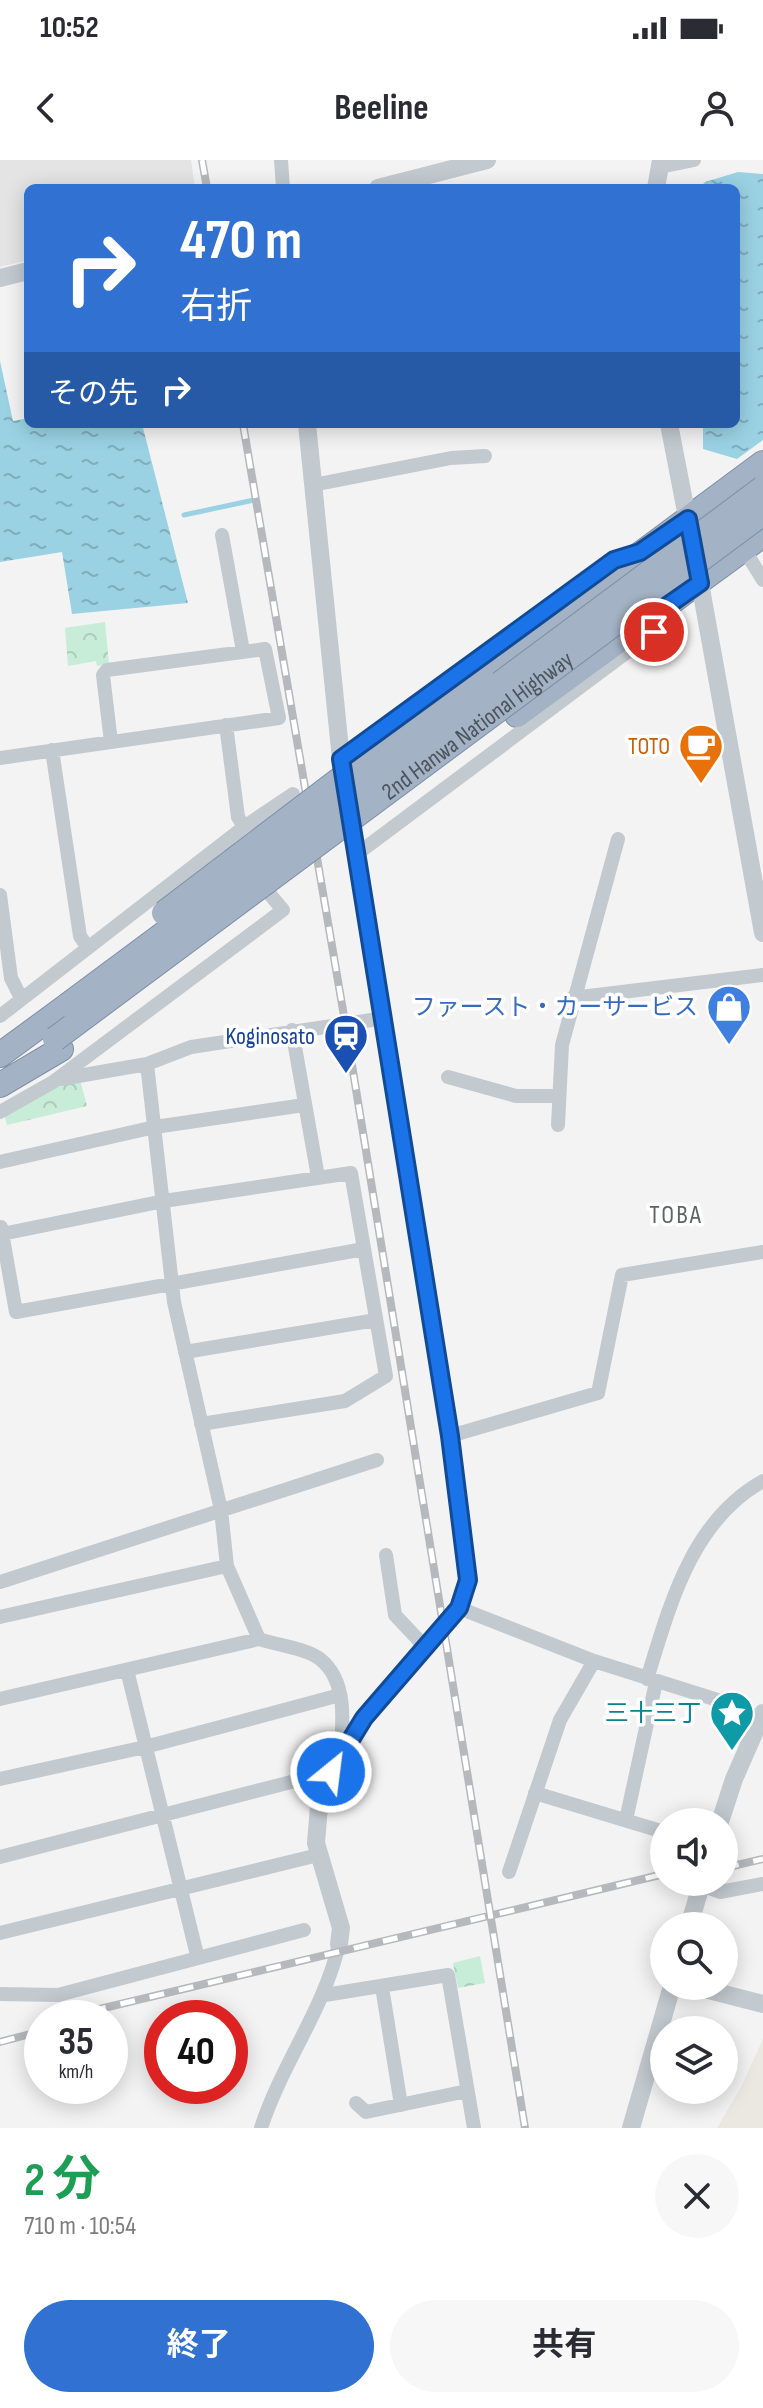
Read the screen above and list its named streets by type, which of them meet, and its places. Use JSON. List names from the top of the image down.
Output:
{
  "streets": {
    "highway": ["2nd Hanwa National Highway"]
  },
  "districts": ["TOBA"],
  "places": {
    "cafe": ["TOTO"],
    "shop": ["ファースト・カーサービス"],
    "station": ["Koginosato"],
    "place": ["三十三丁"]
  },
  "page": {
    "status": "10:52",
    "header": "Beeline",
    "turn": ["470 m", "右折"],
    "then": "その先",
    "speed": "35 km/h",
    "limit": "40",
    "heading": ["2 分", "710 m · 10:54"],
    "buttons": ["終了", "共有"]
  }
}
